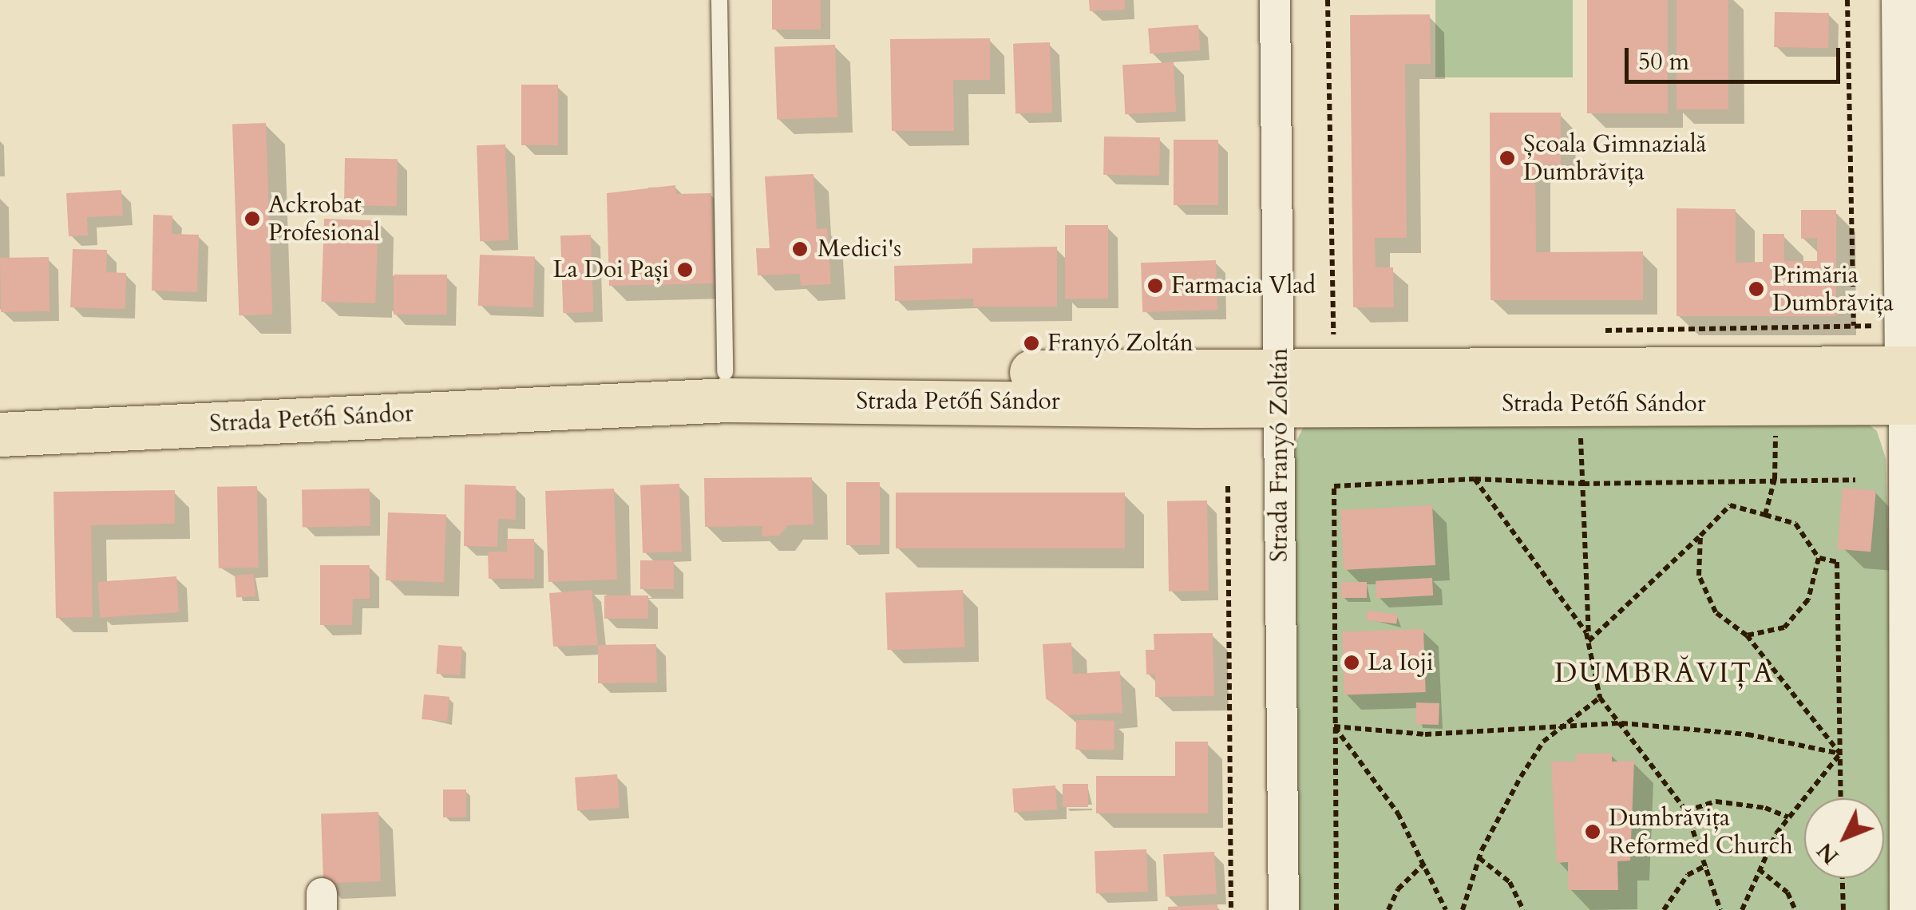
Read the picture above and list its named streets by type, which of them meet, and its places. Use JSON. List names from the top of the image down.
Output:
{
  "streets": {
    "main road": ["Strada Petőfi Sándor"],
    "street": ["Strada Franyó Zoltán"]
  },
  "crossings": [
    ["Strada Petőfi Sándor", "Strada Franyó Zoltán"]
  ],
  "districts": ["DUMBRĂVIȚA"],
  "places": [
    "Școala Gimnazială Dumbrăvița",
    "Ackrobat Profesional",
    "Medici's",
    "La Doi Pași",
    "Farmacia Vlad",
    "Primăria Dumbrăvița",
    "Franyó Zoltán",
    "La Ioji",
    "Dumbrăvița Reformed Church"
  ],
  "scale_bar": "50 m",
  "north": "bottom left"
}
